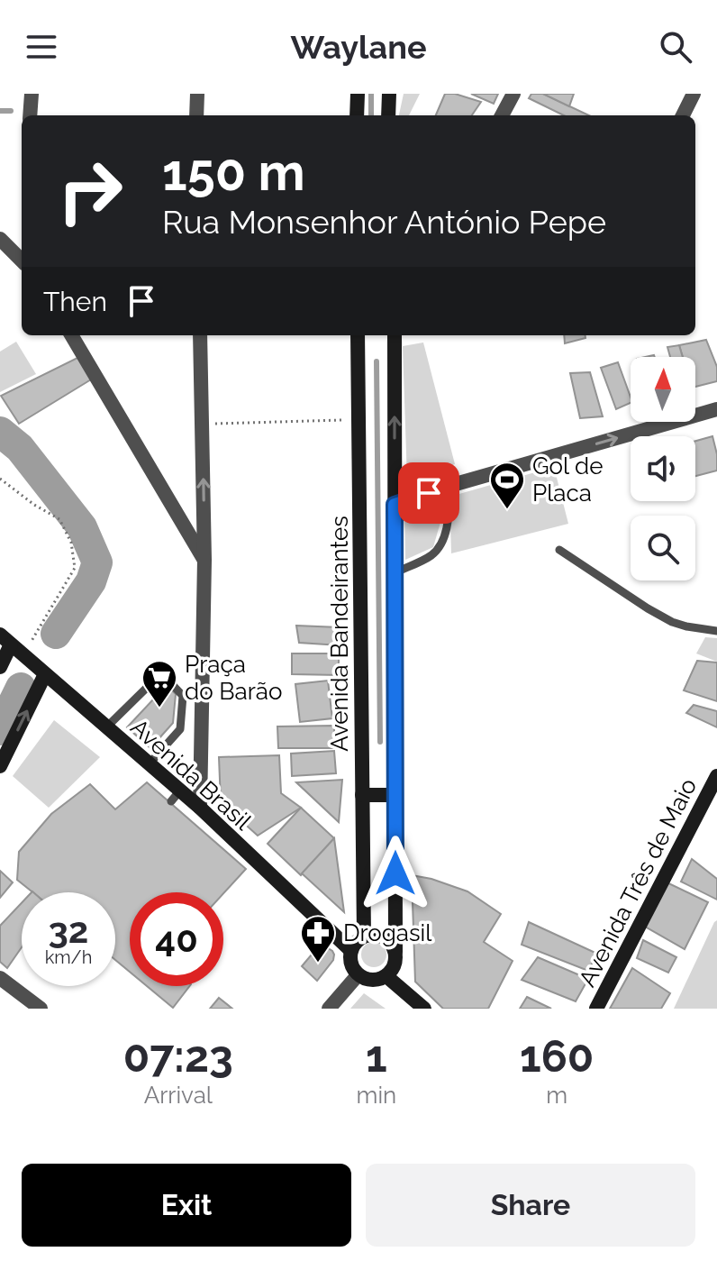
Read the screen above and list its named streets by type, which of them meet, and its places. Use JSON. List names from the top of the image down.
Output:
{
  "streets": {
    "street": ["Avenida Bandeirantes", "Avenida Brasil", "Avenida Três de Maio"]
  },
  "crossings": [
    ["Avenida Bandeirantes", "Avenida Brasil"]
  ],
  "places": {
    "sports": ["Gol de Placa"],
    "supermarket": ["Praça do Barão"],
    "pharmacy": ["Drogasil"]
  },
  "north": "top",
  "page": {
    "header": "Waylane",
    "turn": ["150 m", "Rua Monsenhor António Pepe"],
    "then": "Then",
    "speed": "32 km/h",
    "limit": "40",
    "eta": [
      "07:23",
      "Arrival",
      "1",
      "min",
      "160",
      "m"
    ],
    "buttons": ["Exit", "Share"]
  }
}
